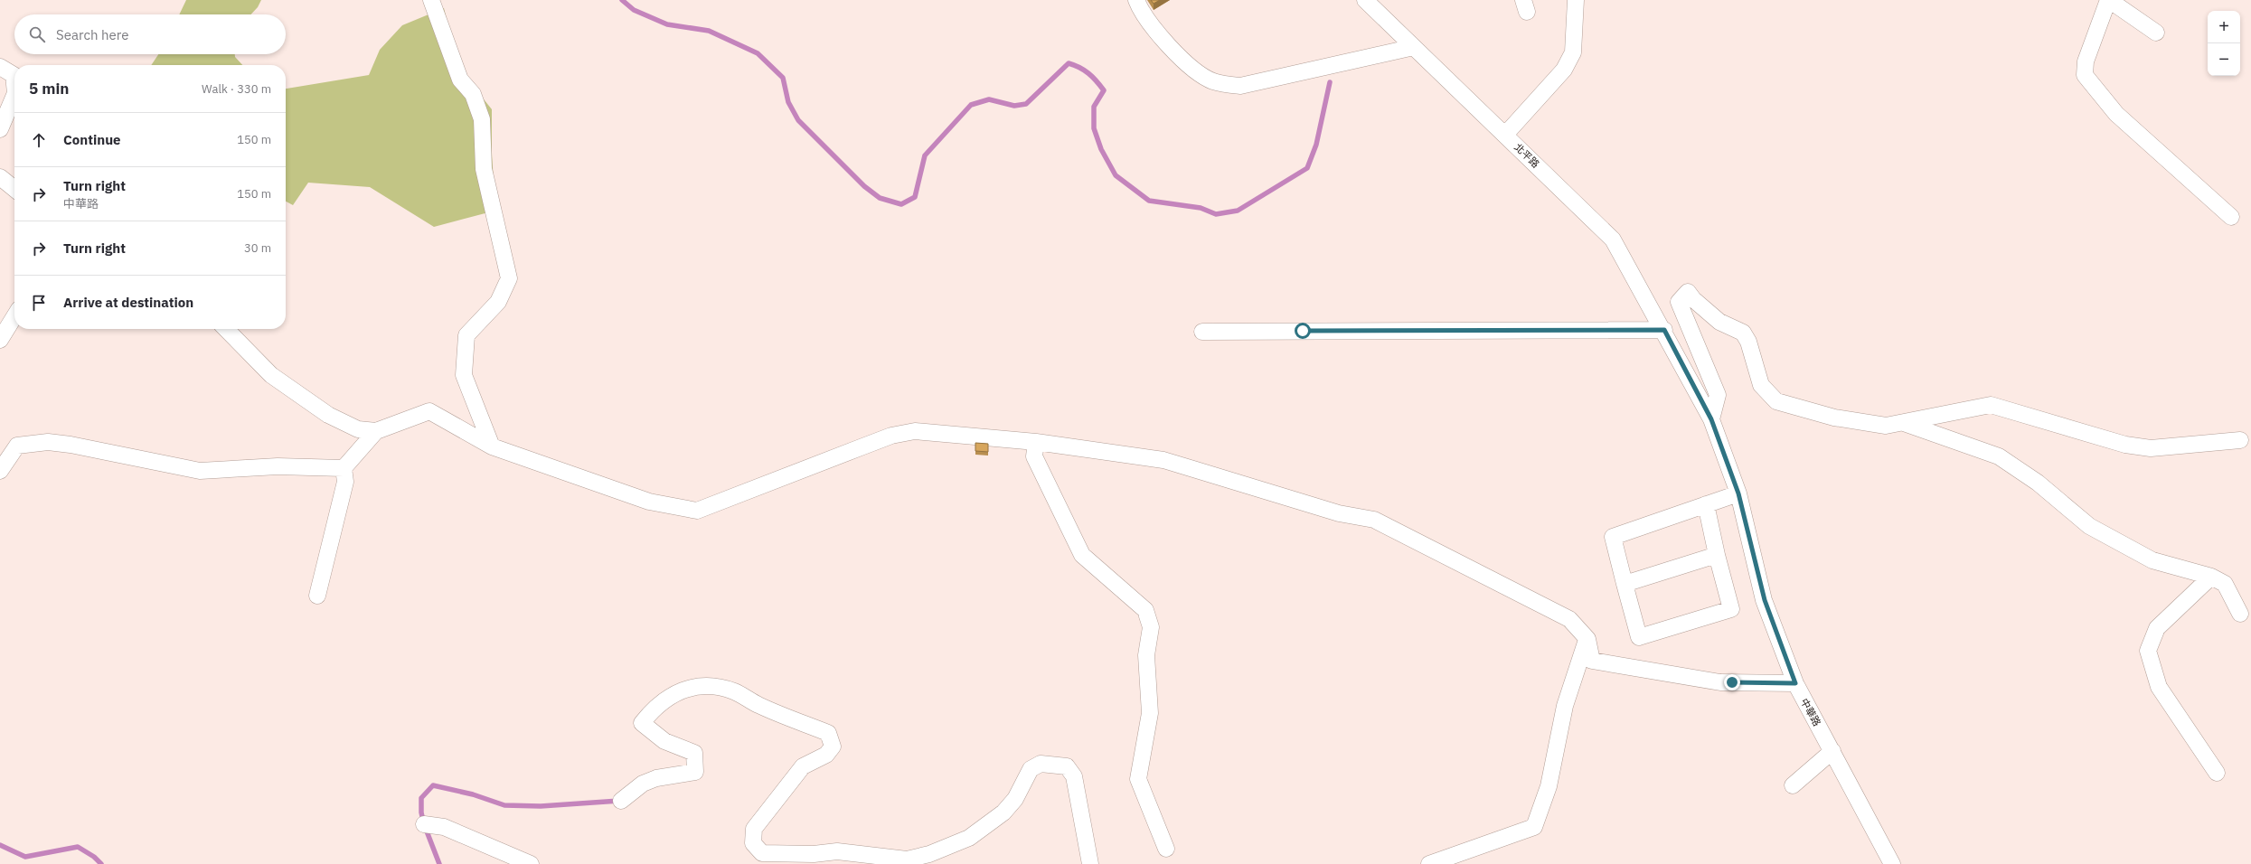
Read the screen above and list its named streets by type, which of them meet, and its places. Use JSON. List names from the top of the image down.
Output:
{
  "streets": {
    "street": ["北平路", "中華路"]
  },
  "crossings": [
    ["北平路", "中華路"]
  ],
  "page": {
    "map_buttons": ["+", "−"],
    "search": "Search here",
    "heading": ["5 min", "Walk · 330 m"],
    "list": [
      ["Continue", "150 m"],
      ["Turn right", "中華路", "150 m"],
      ["Turn right", "30 m"],
      "Arrive at destination"
    ]
  }
}
